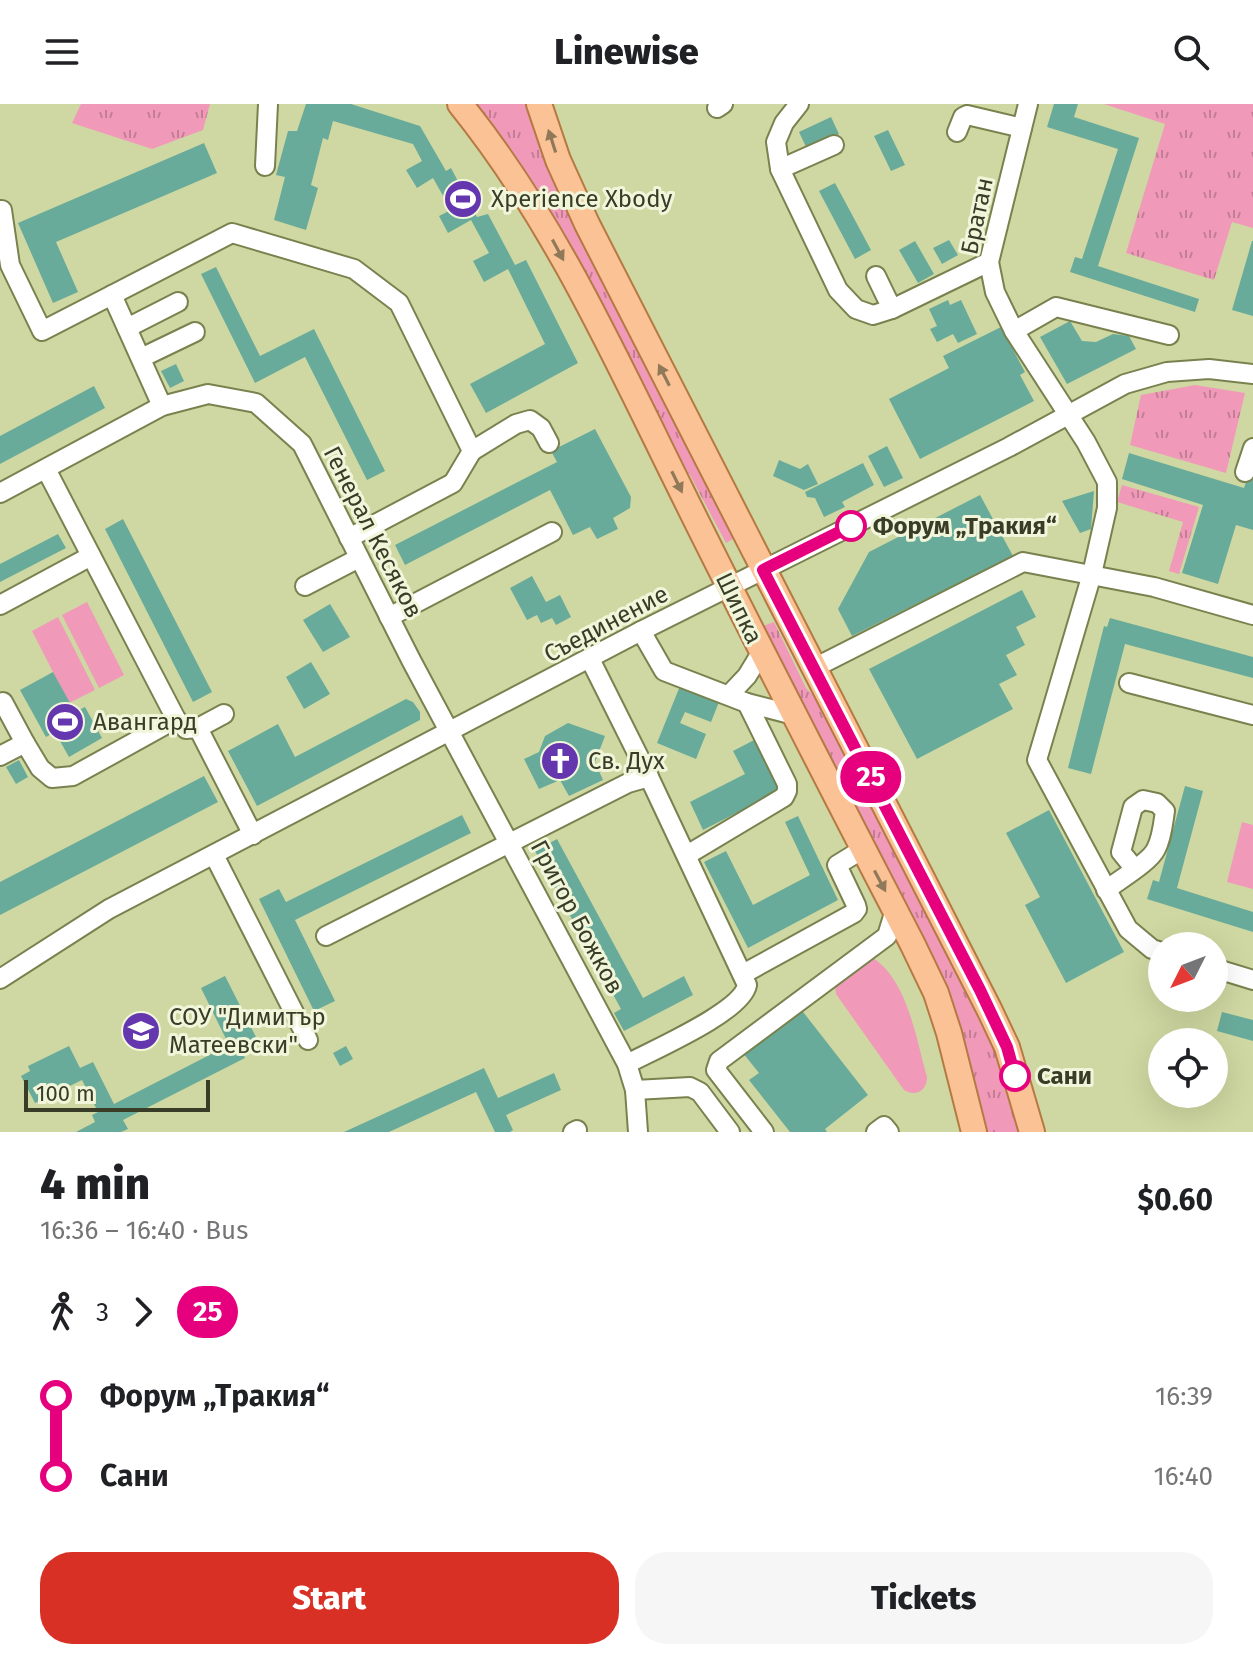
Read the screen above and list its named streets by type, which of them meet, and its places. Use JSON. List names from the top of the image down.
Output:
{
  "streets": {
    "main road": ["Шипка"],
    "street": [
      "Братан",
      "Генерал Кесяков",
      "Съединение",
      "Григор Божков"
    ]
  },
  "crossings": [
    ["Братан", "Съединение"],
    ["Генерал Кесяков", "Съединение"],
    ["Генерал Кесяков", "Григор Божков"],
    ["Шипка", "Съединение"],
    ["Съединение", "Григор Божков"]
  ],
  "places": {
    "sports": ["Xperience Xbody", "Авангард"],
    "other": ["Форум „Тракия“", "Сани"],
    "church": ["Св. Дух"],
    "school or university": ["СОУ \"Димитър Матеевски\""]
  },
  "lines": ["bus line 25"],
  "scale_bar": "100 m",
  "north": "bottom left",
  "page": {
    "header": "Linewise",
    "on_map": "25",
    "scale": "100 m",
    "heading": ["4 min", "16:36 – 16:40 · Bus", "$0.60"],
    "legs": ["3", "25"],
    "list": [
      {
        "name": "Форум „Тракия“",
        "value": "16:39"
      },
      {
        "name": "Сани",
        "value": "16:40"
      }
    ],
    "buttons": ["Start", "Tickets"]
  }
}
